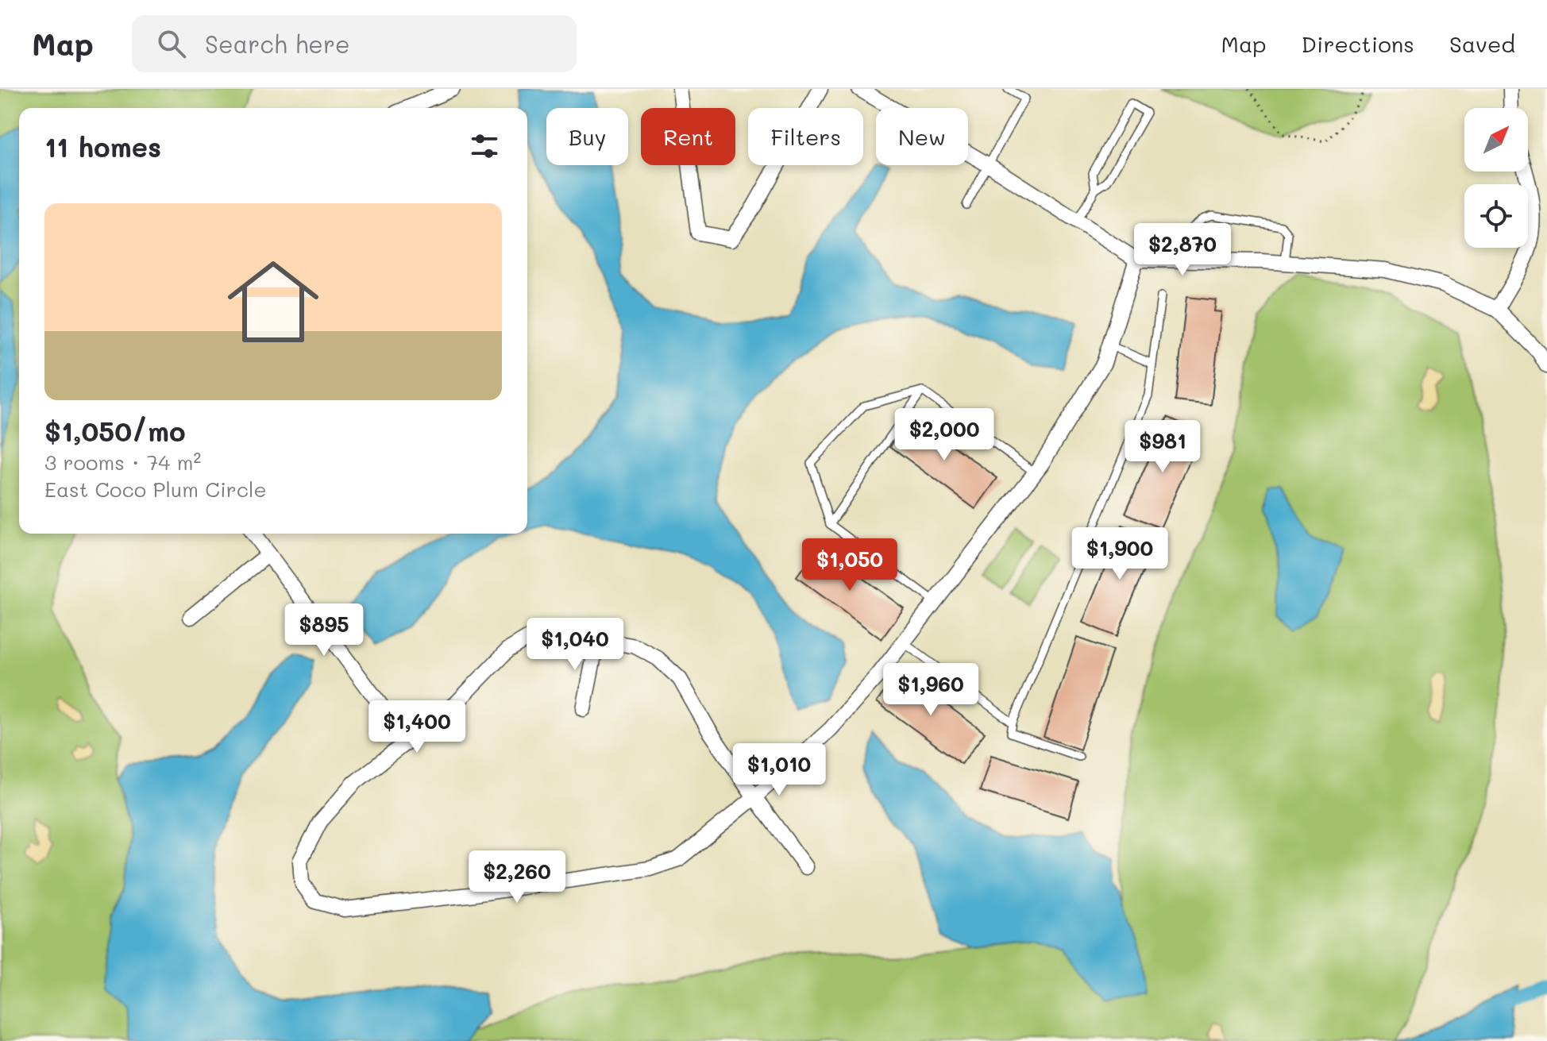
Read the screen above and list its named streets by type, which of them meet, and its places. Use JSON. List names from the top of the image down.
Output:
{
  "north": "top right",
  "page": {
    "header": "Map",
    "search": "Search here",
    "nav": ["Map", "Directions", "Saved"],
    "chip": [
      "Buy",
      "Rent",
      "Filters",
      "New"
    ],
    "heading": "11 homes",
    "list": [
      {
        "name": "$1,050/mo",
        "note": "3 rooms · 74 m² · East Coco Plum Circle"
      }
    ],
    "price": [
      "$2,870",
      "$2,000",
      "$981",
      "$1,900",
      "$1,050",
      "$895",
      "$1,040",
      "$1,960",
      "$1,400",
      "$1,010",
      "$2,260"
    ]
  }
}
